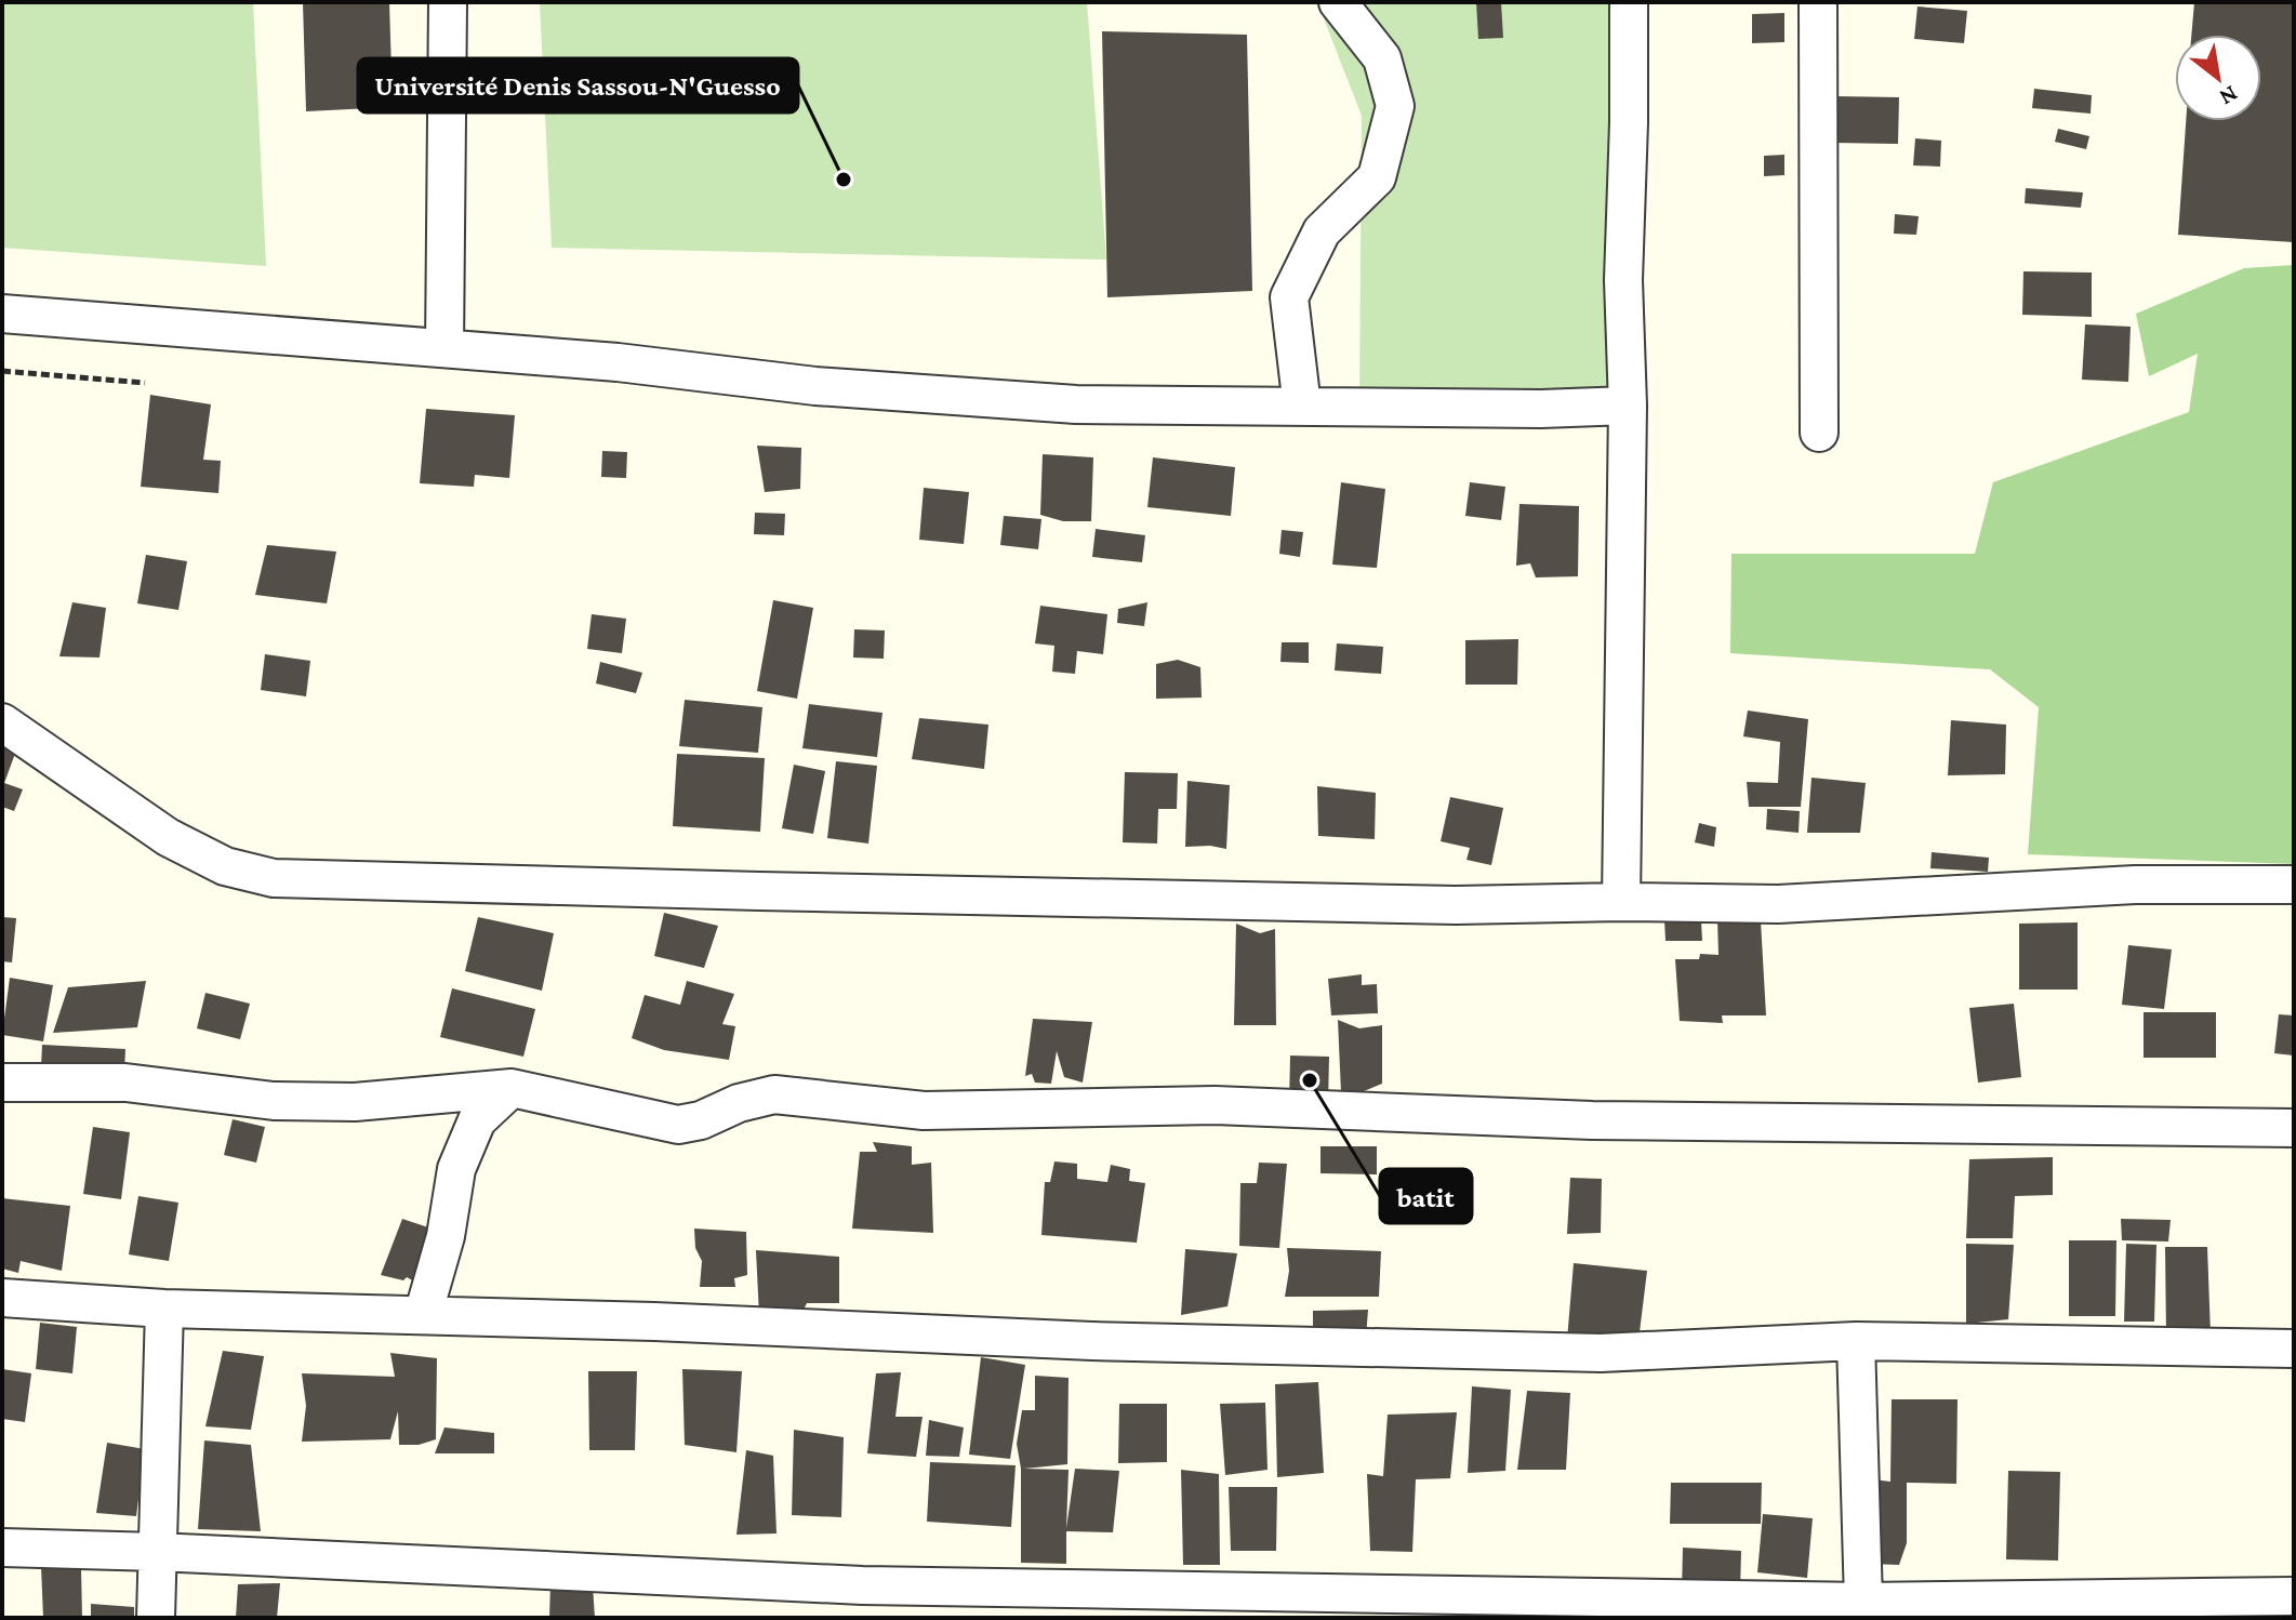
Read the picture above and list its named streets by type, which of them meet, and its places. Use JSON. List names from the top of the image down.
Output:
{
  "places": ["Université Denis Sassou-N'Guesso", "batit"],
  "north": "bottom right"
}
